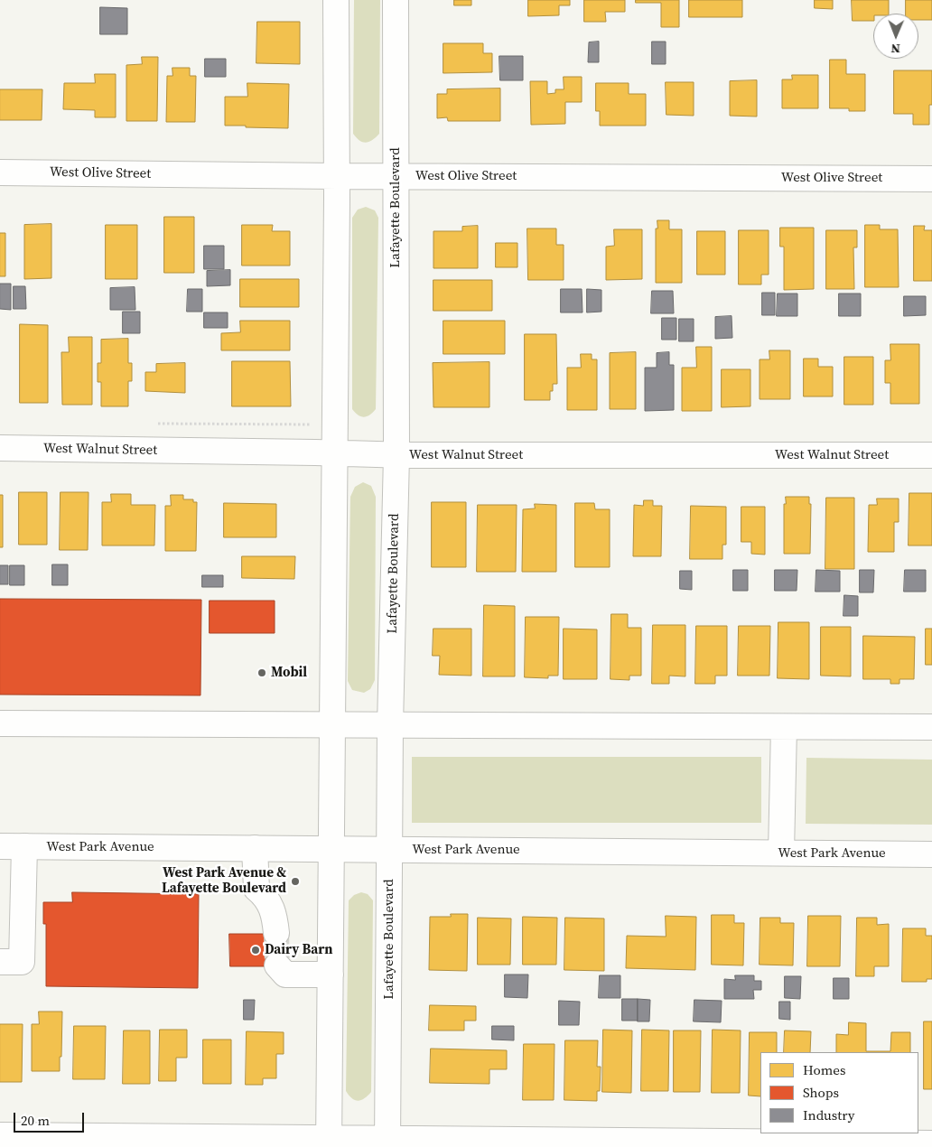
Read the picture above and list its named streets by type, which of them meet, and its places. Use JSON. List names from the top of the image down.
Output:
{
  "streets": {
    "main road": [
      "West Olive Street",
      "Lafayette Boulevard",
      "West Walnut Street",
      "West Park Avenue"
    ]
  },
  "crossings": [
    ["West Olive Street", "Lafayette Boulevard"],
    ["Lafayette Boulevard", "West Walnut Street"],
    ["Lafayette Boulevard", "West Park Avenue"]
  ],
  "places": ["Mobil", "West Park Avenue & Lafayette Boulevard", "Dairy Barn"],
  "legend": ["Homes", "Shops", "Industry"],
  "scale_bar": "20 m",
  "north": "bottom"
}
